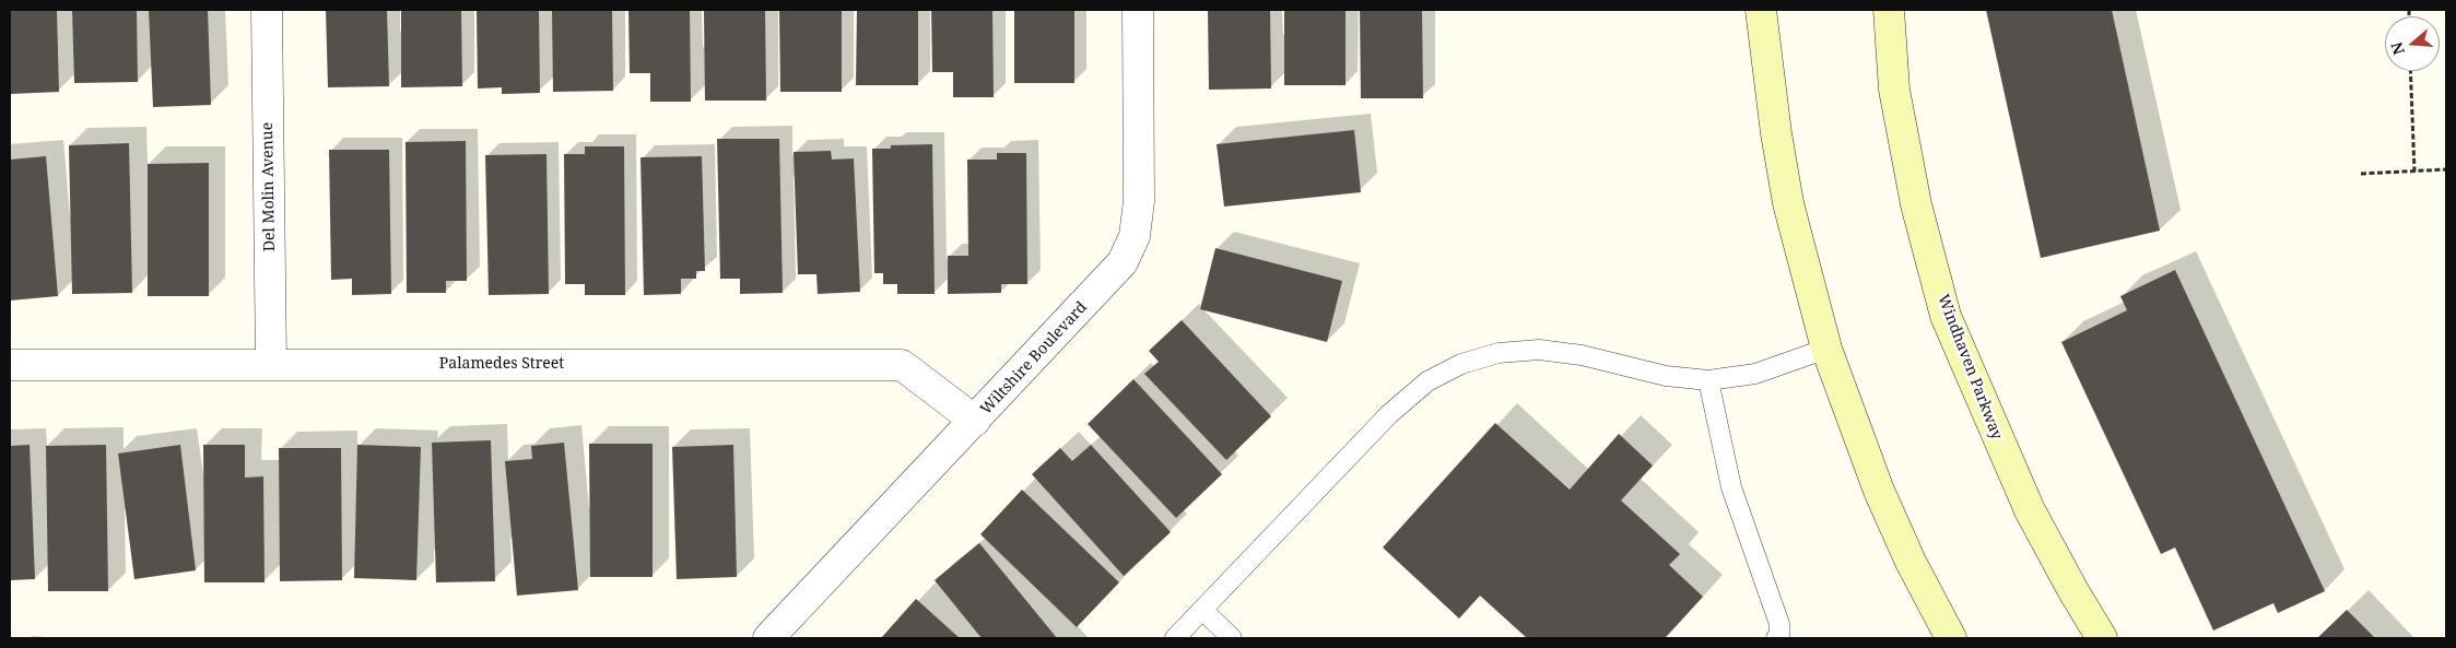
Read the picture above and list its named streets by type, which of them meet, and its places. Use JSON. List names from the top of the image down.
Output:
{
  "streets": {
    "main road": ["Windhaven Parkway"],
    "street": ["Del Molin Avenue", "Wiltshire Boulevard", "Palamedes Street"]
  },
  "crossings": [
    ["Del Molin Avenue", "Palamedes Street"],
    ["Wiltshire Boulevard", "Palamedes Street"]
  ],
  "north": "left"
}
